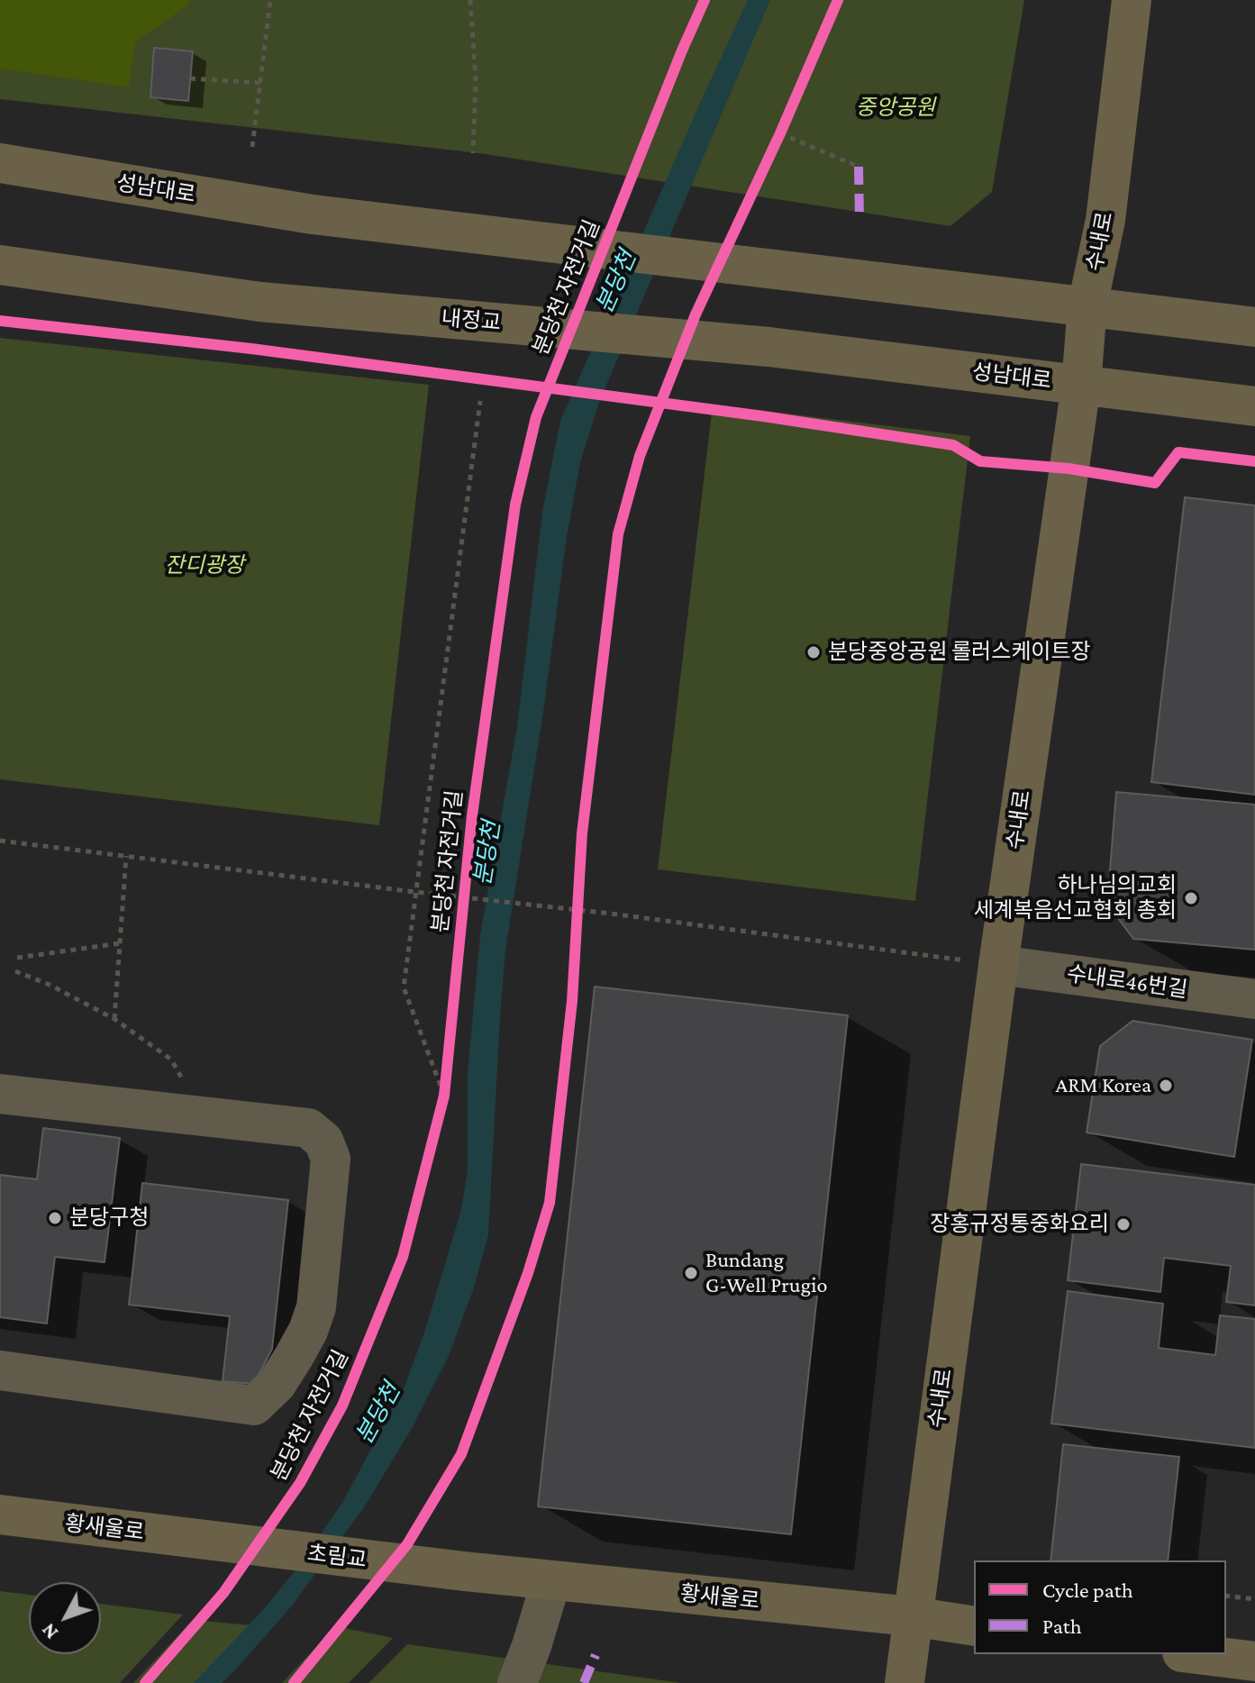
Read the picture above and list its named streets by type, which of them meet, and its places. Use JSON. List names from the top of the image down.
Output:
{
  "streets": {
    "main road": [
      "성남대로",
      "수내로",
      "내정교",
      "황새울로",
      "초림교"
    ],
    "street": ["수내로46번길"],
    "cycle path": ["분당천 자전거길"]
  },
  "crossings": [
    ["성남대로", "수내로"],
    ["성남대로", "내정교"],
    ["수내로", "수내로46번길"],
    ["수내로", "황새울로"],
    ["황새울로", "초림교"]
  ],
  "water": ["분당천"],
  "parks": ["중앙공원", "잔디광장"],
  "places": [
    "분당중앙공원 롤러스케이트장",
    "하나님의교회 세계복음선교협회 총회",
    "ARM Korea",
    "분당구청",
    "장홍규정통중화요리",
    "Bundang G-Well Prugio"
  ],
  "legend": ["Cycle path", "Path"],
  "north": "bottom left"
}
